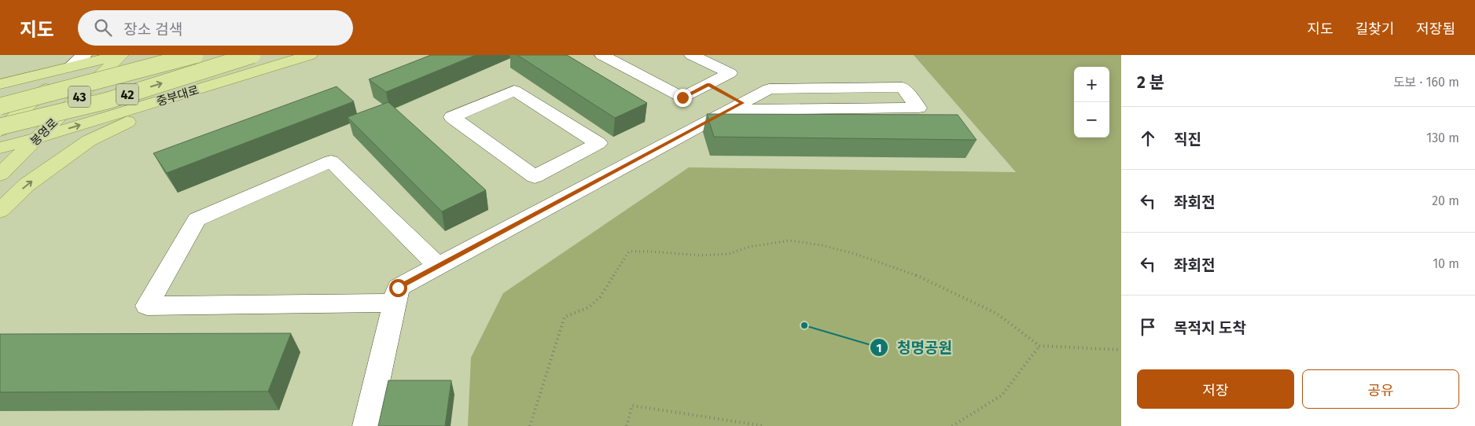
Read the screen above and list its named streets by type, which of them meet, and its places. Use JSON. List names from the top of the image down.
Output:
{
  "streets": {
    "main road": [
      "42",
      "중부대로",
      "43",
      "봉영로"
    ]
  },
  "crossings": [
    ["중부대로", "봉영로"],
    ["43", "봉영로"]
  ],
  "places": ["청명공원"],
  "page": {
    "header": "지도",
    "search": "장소 검색",
    "nav": ["지도", "길찾기", "저장됨"],
    "heading": ["2 분", "도보 · 160 m"],
    "map_buttons": ["+", "−"],
    "list": [
      ["직진", "130 m"],
      ["좌회전", "20 m"],
      ["좌회전", "10 m"],
      "목적지 도착"
    ],
    "buttons": ["저장", "공유"]
  }
}
